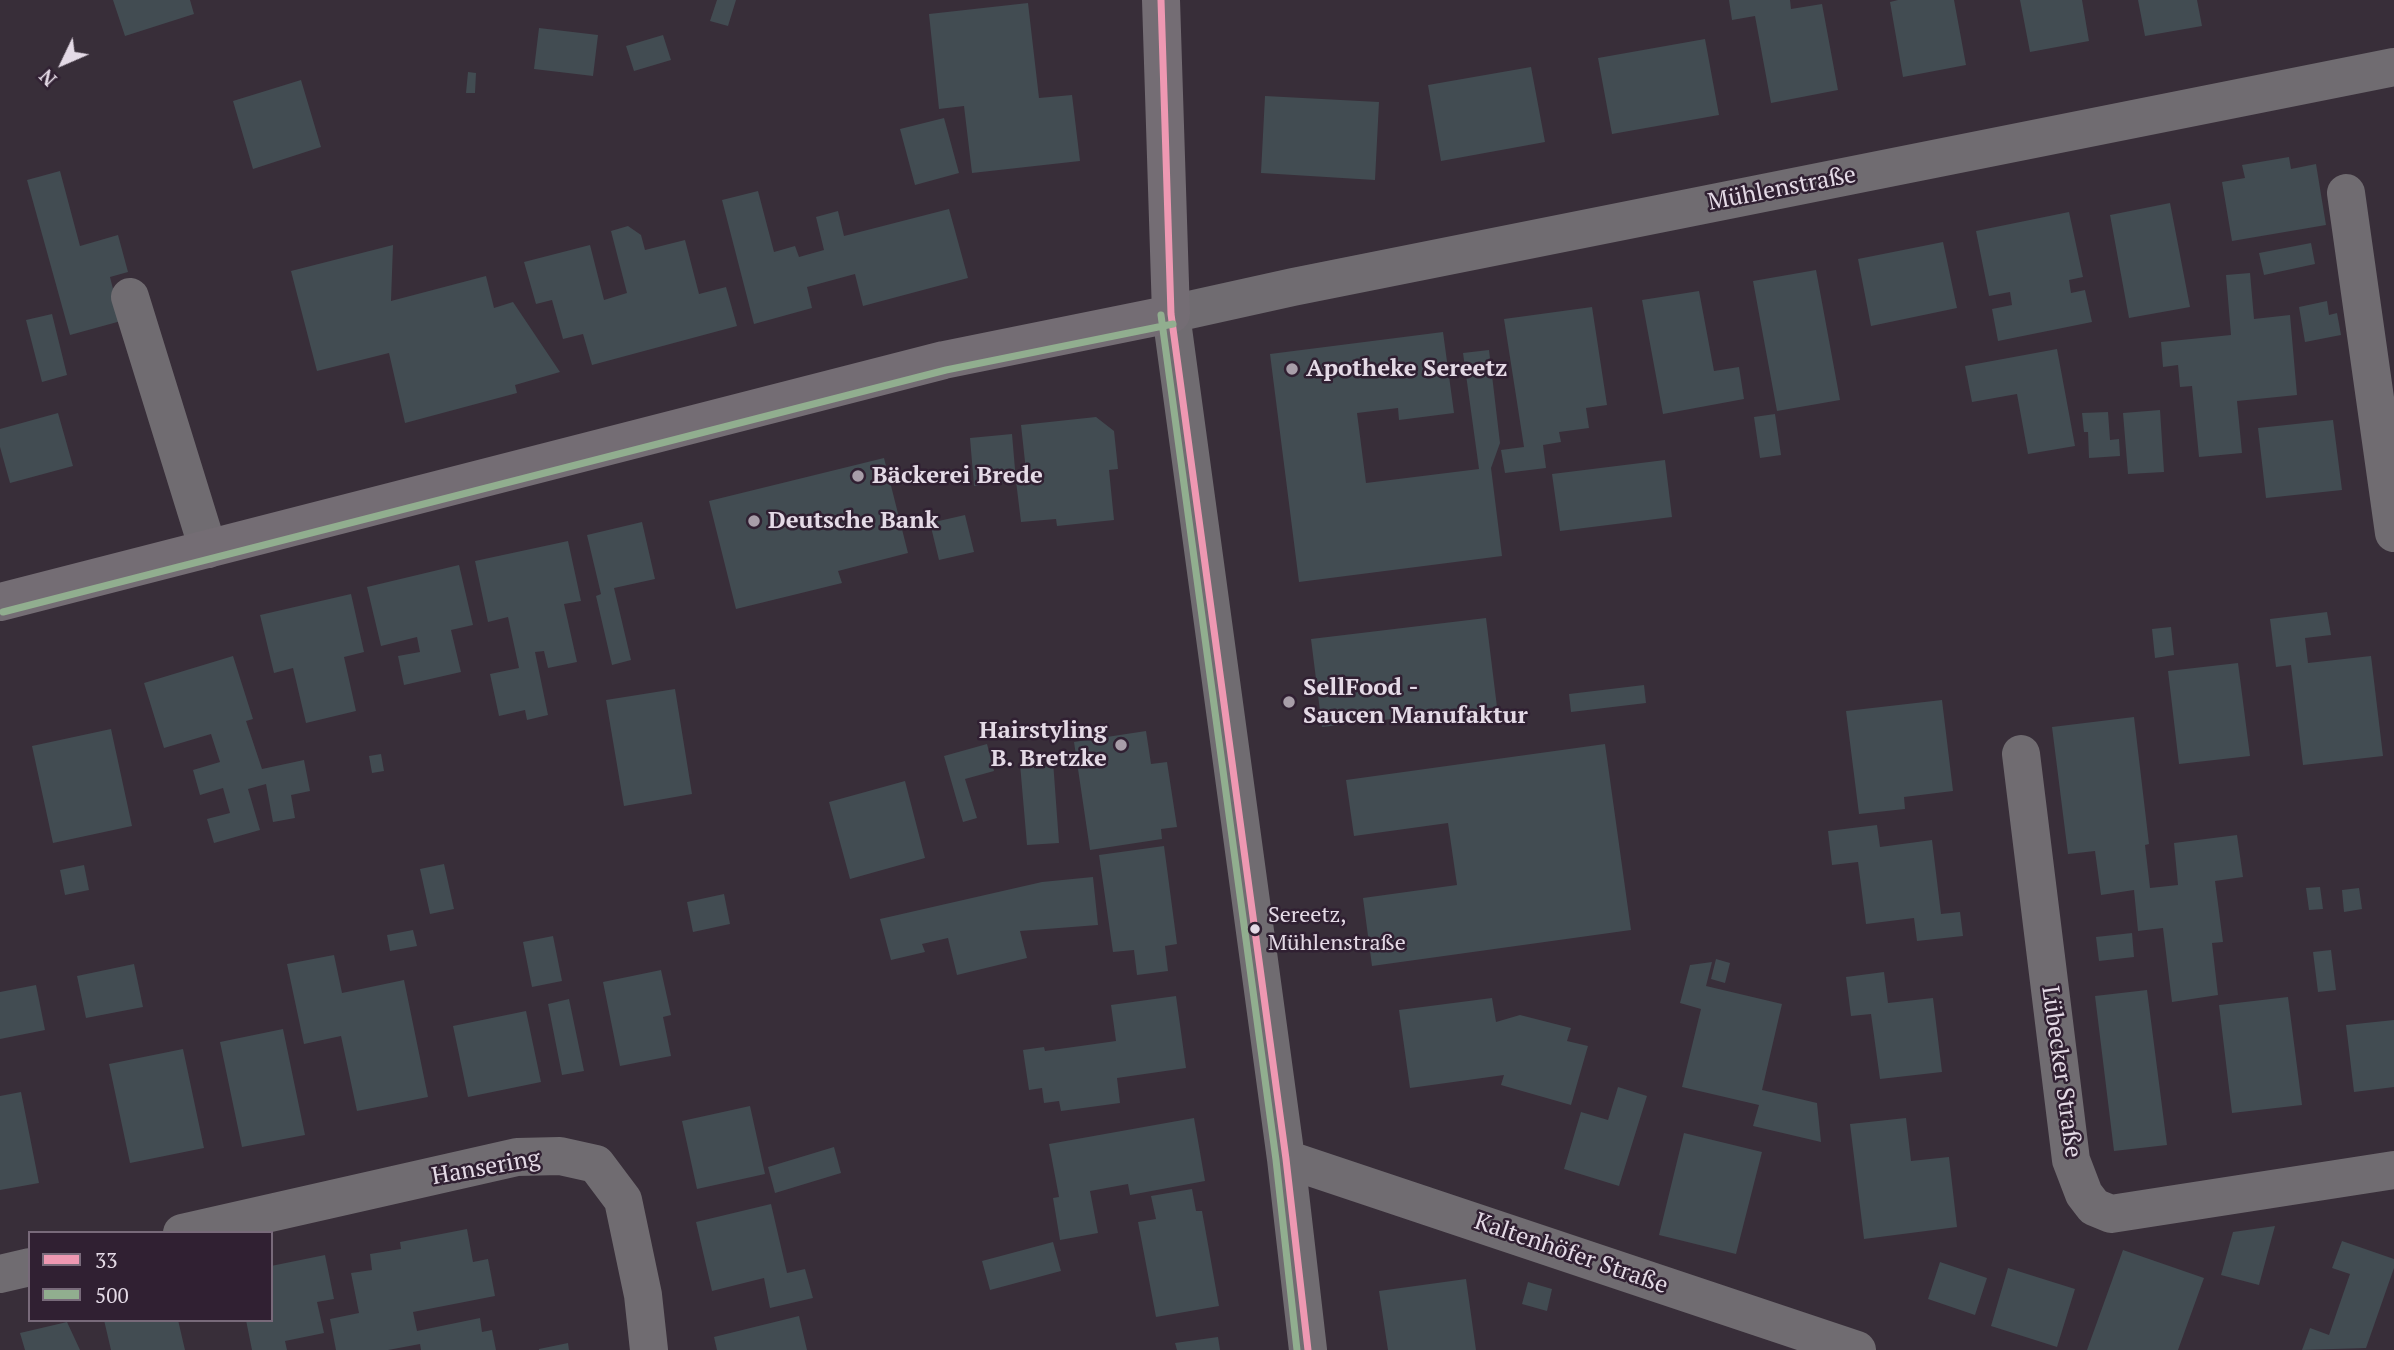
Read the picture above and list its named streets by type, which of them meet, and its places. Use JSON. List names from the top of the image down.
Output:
{
  "streets": {
    "street": [
      "Mühlenstraße",
      "Lübecker Straße",
      "Hansering",
      "Kaltenhöfer Straße"
    ]
  },
  "places": [
    "Apotheke Sereetz",
    "Bäckerei Brede",
    "Deutsche Bank",
    "SellFood - Saucen Manufaktur",
    "Hairstyling B. Bretzke",
    "Sereetz, Mühlenstraße"
  ],
  "lines": ["transit line 33", "transit line 500"],
  "legend": ["33", "500"],
  "north": "bottom left"
}
